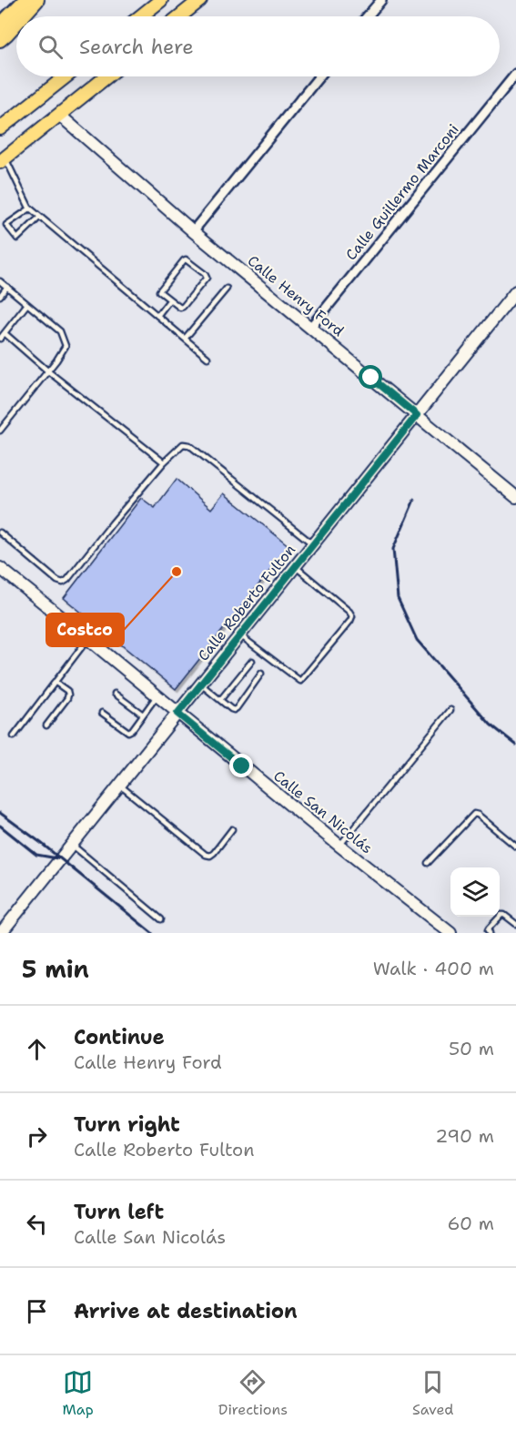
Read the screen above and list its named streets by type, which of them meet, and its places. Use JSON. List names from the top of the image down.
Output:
{
  "streets": {
    "street": [
      "Calle Guillermo Marconi",
      "Calle Henry Ford",
      "Calle Roberto Fulton",
      "Calle San Nicolás"
    ]
  },
  "crossings": [
    ["Calle Guillermo Marconi", "Calle Henry Ford"],
    ["Calle Henry Ford", "Calle Roberto Fulton"],
    ["Calle Roberto Fulton", "Calle San Nicolás"]
  ],
  "places": ["Costco"],
  "page": {
    "search": "Search here",
    "heading": ["5 min", "Walk · 400 m"],
    "list": [
      ["Continue", "Calle Henry Ford", "50 m"],
      ["Turn right", "Calle Roberto Fulton", "290 m"],
      ["Turn left", "Calle San Nicolás", "60 m"],
      "Arrive at destination"
    ],
    "nav": ["Map", "Directions", "Saved"]
  }
}
